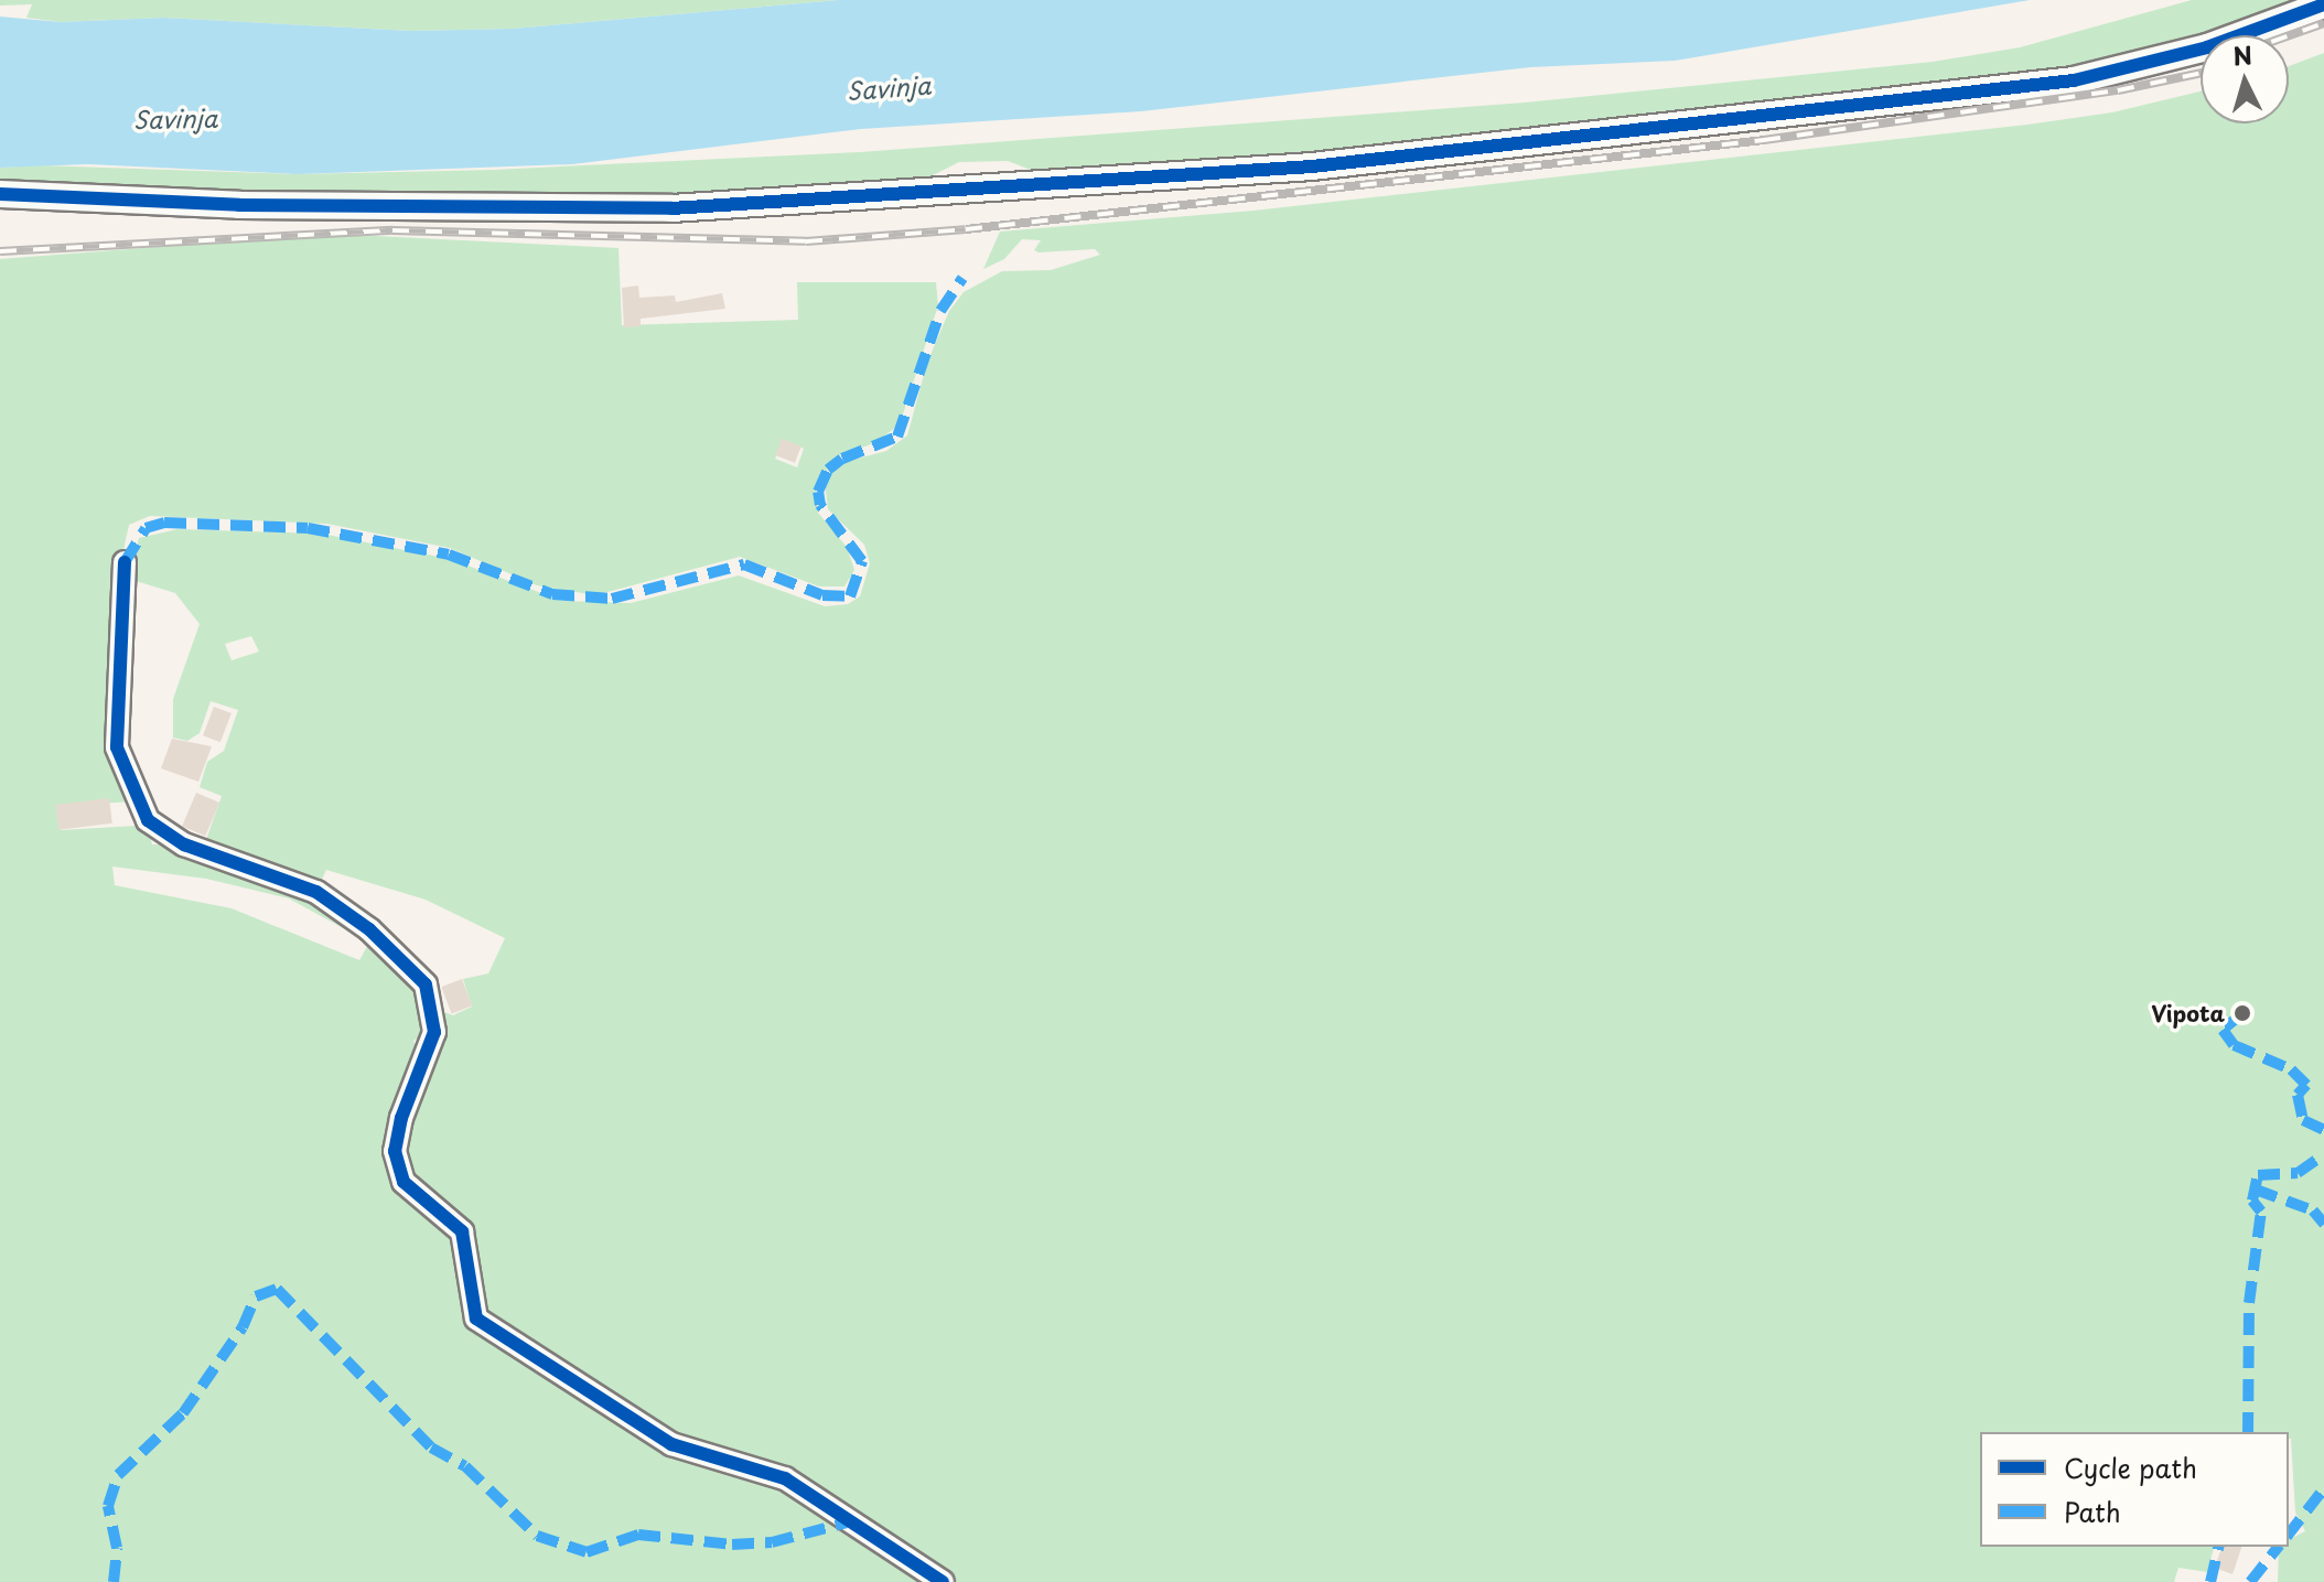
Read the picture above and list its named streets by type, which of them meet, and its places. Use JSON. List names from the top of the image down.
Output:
{
  "water": ["Savinja"],
  "places": ["Vipota"],
  "legend": ["Cycle path", "Path"],
  "north": "top"
}
